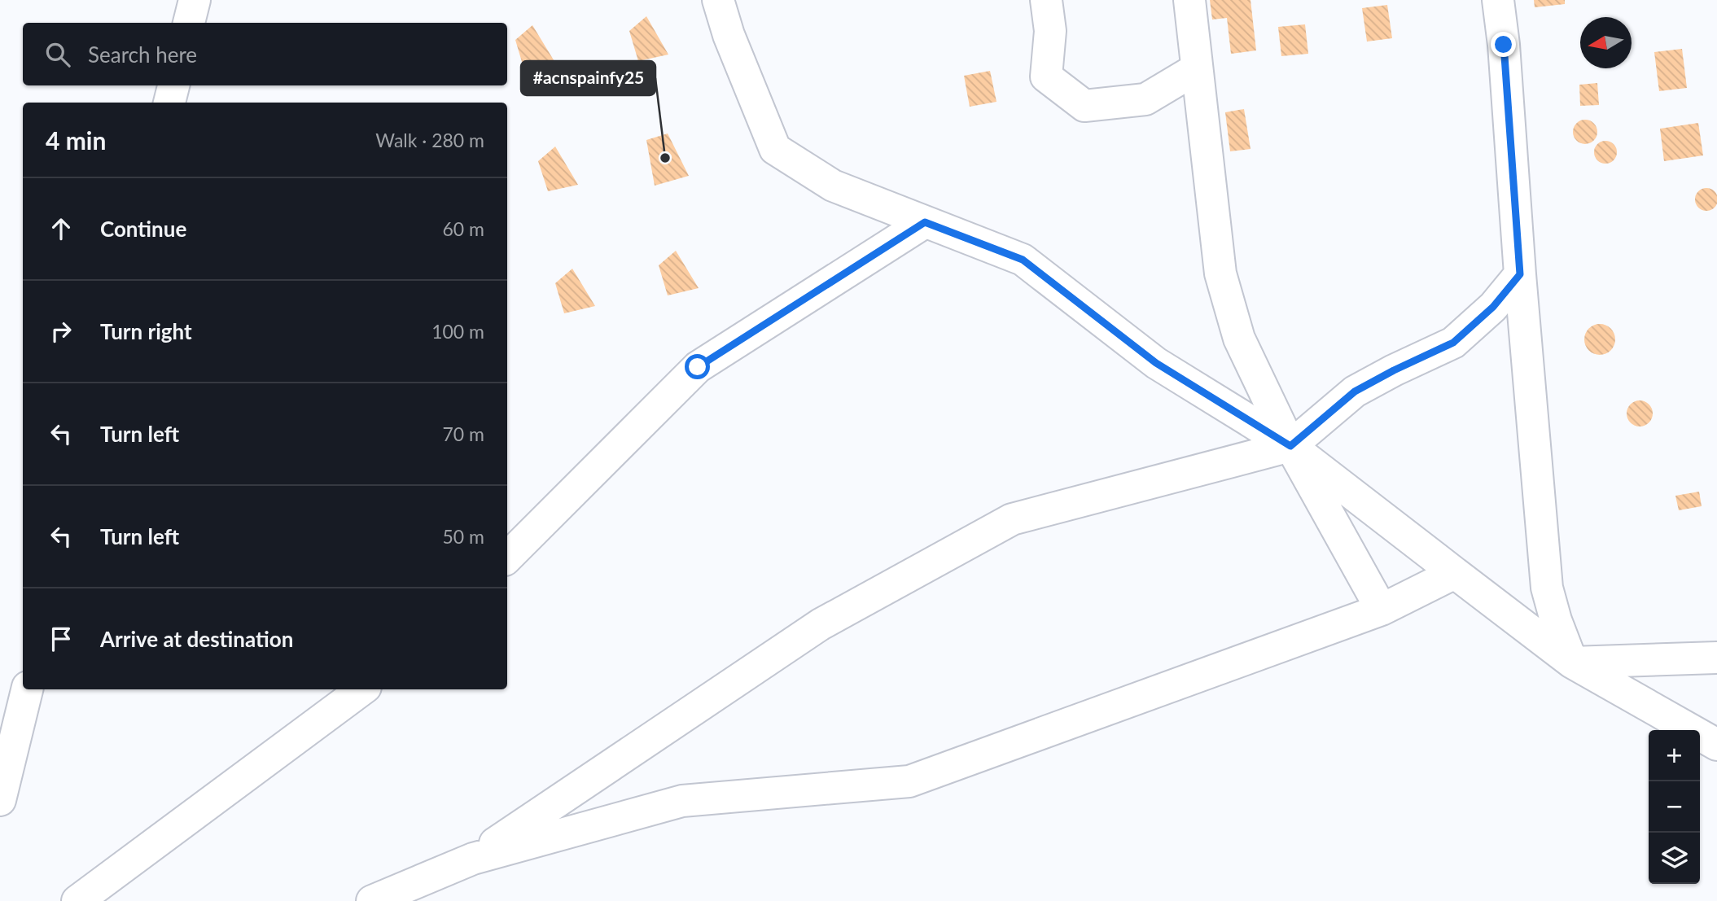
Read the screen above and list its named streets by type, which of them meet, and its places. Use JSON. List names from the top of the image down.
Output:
{
  "places": ["#acnspainfy25"],
  "north": "left",
  "page": {
    "search": "Search here",
    "heading": ["4 min", "Walk · 280 m"],
    "list": [
      ["Continue", "60 m"],
      ["Turn right", "100 m"],
      ["Turn left", "70 m"],
      ["Turn left", "50 m"],
      "Arrive at destination"
    ],
    "map_buttons": ["+", "−"]
  }
}
